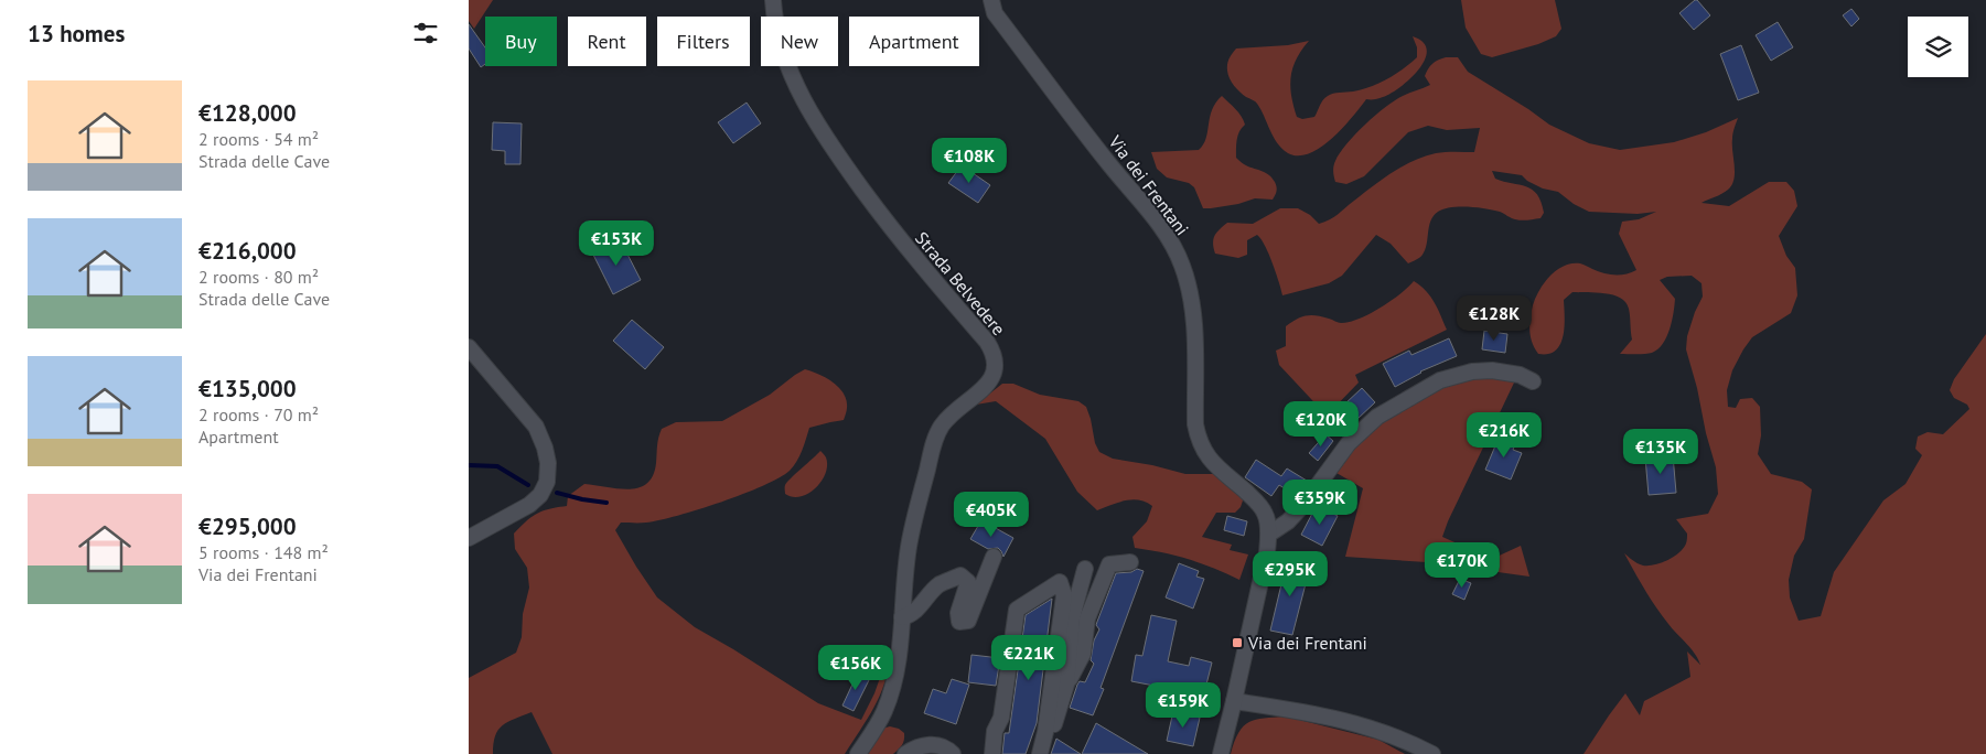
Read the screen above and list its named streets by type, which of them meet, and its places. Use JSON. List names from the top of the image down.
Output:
{
  "streets": {
    "street": ["Via dei Frentani", "Strada Belvedere"]
  },
  "places": {
    "transit": ["Via dei Frentani"]
  },
  "page": {
    "heading": "13 homes",
    "chip": [
      "Buy",
      "Rent",
      "Filters",
      "New",
      "Apartment"
    ],
    "list": [
      {
        "name": "€128,000",
        "note": "2 rooms · 54 m² · Strada delle Cave"
      },
      {
        "name": "€216,000",
        "note": "2 rooms · 80 m² · Strada delle Cave"
      },
      {
        "name": "€135,000",
        "note": "2 rooms · 70 m² · Apartment"
      },
      {
        "name": "€295,000",
        "note": "5 rooms · 148 m² · Via dei Frentani"
      }
    ],
    "price": [
      "€108K",
      "€153K",
      "€128K",
      "€120K",
      "€216K",
      "€135K",
      "€359K",
      "€405K",
      "€170K",
      "€295K",
      "€221K",
      "€156K",
      "€159K"
    ]
  }
}
